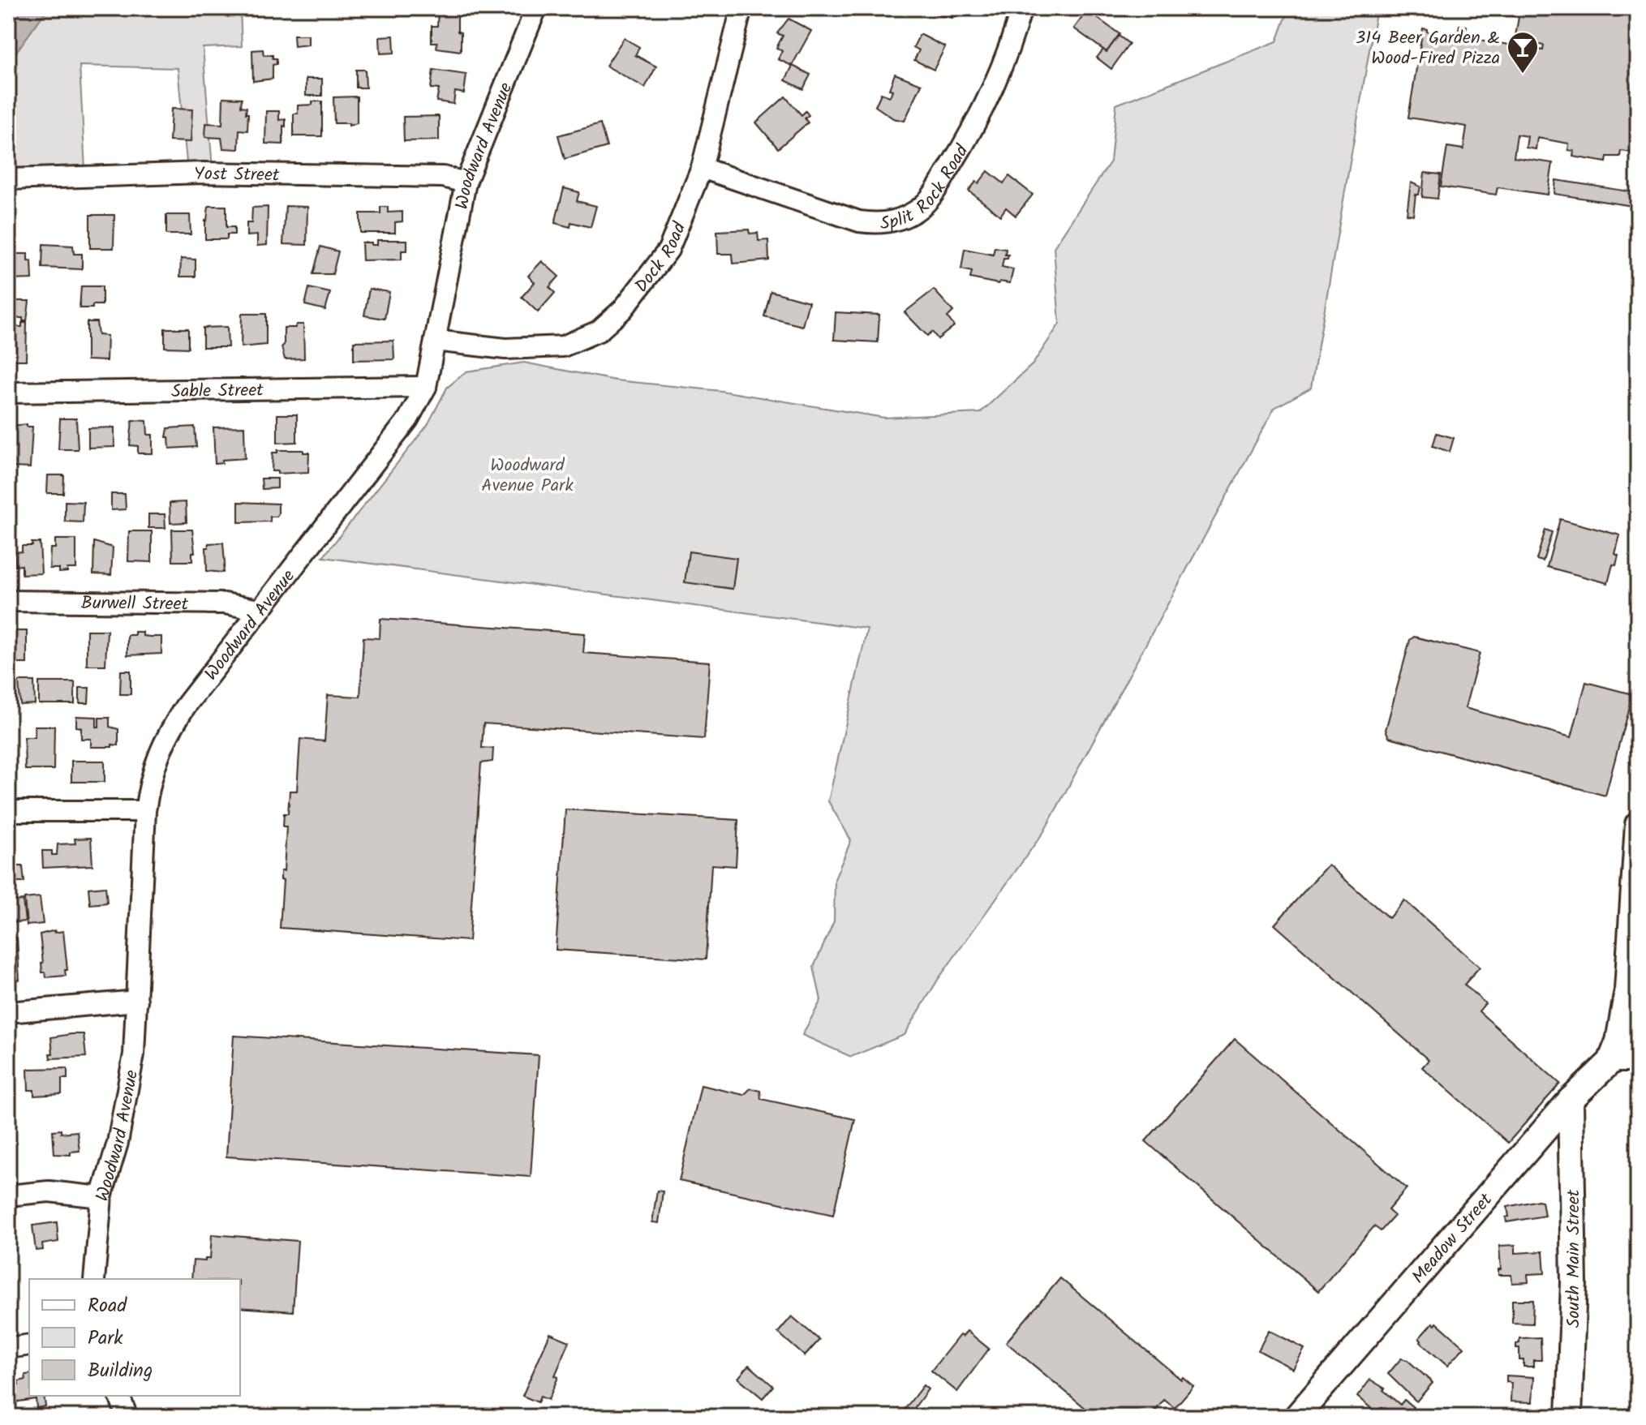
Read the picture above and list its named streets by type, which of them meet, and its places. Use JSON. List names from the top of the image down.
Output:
{
  "streets": {
    "main road": ["Meadow Street", "South Main Street"],
    "street": [
      "Woodward Avenue",
      "Yost Street",
      "Split Rock Road",
      "Dock Road",
      "Sable Street",
      "Burwell Street"
    ]
  },
  "crossings": [
    ["Woodward Avenue", "Yost Street"],
    ["Woodward Avenue", "Dock Road"],
    ["Woodward Avenue", "Sable Street"],
    ["Woodward Avenue", "Burwell Street"],
    ["Split Rock Road", "Dock Road"],
    ["Meadow Street", "South Main Street"]
  ],
  "parks": ["Woodward Avenue Park"],
  "places": {
    "bar": ["314 Beer Garden & Wood-Fired Pizza"]
  },
  "legend": ["Road", "Park", "Building"]
}
